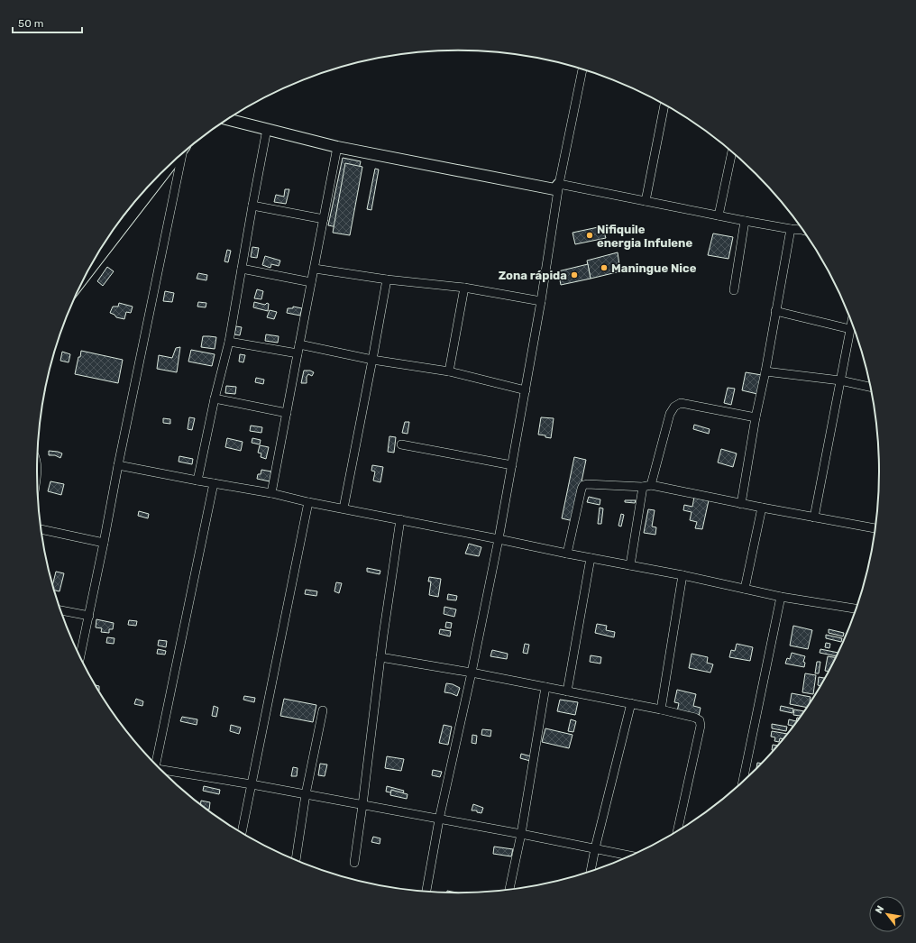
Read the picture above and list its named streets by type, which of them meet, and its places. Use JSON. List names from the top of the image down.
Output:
{
  "places": ["Nifiquile energia Infulene", "Maningue Nice", "Zona rápida"],
  "scale_bar": "50 m",
  "north": "top left"
}
